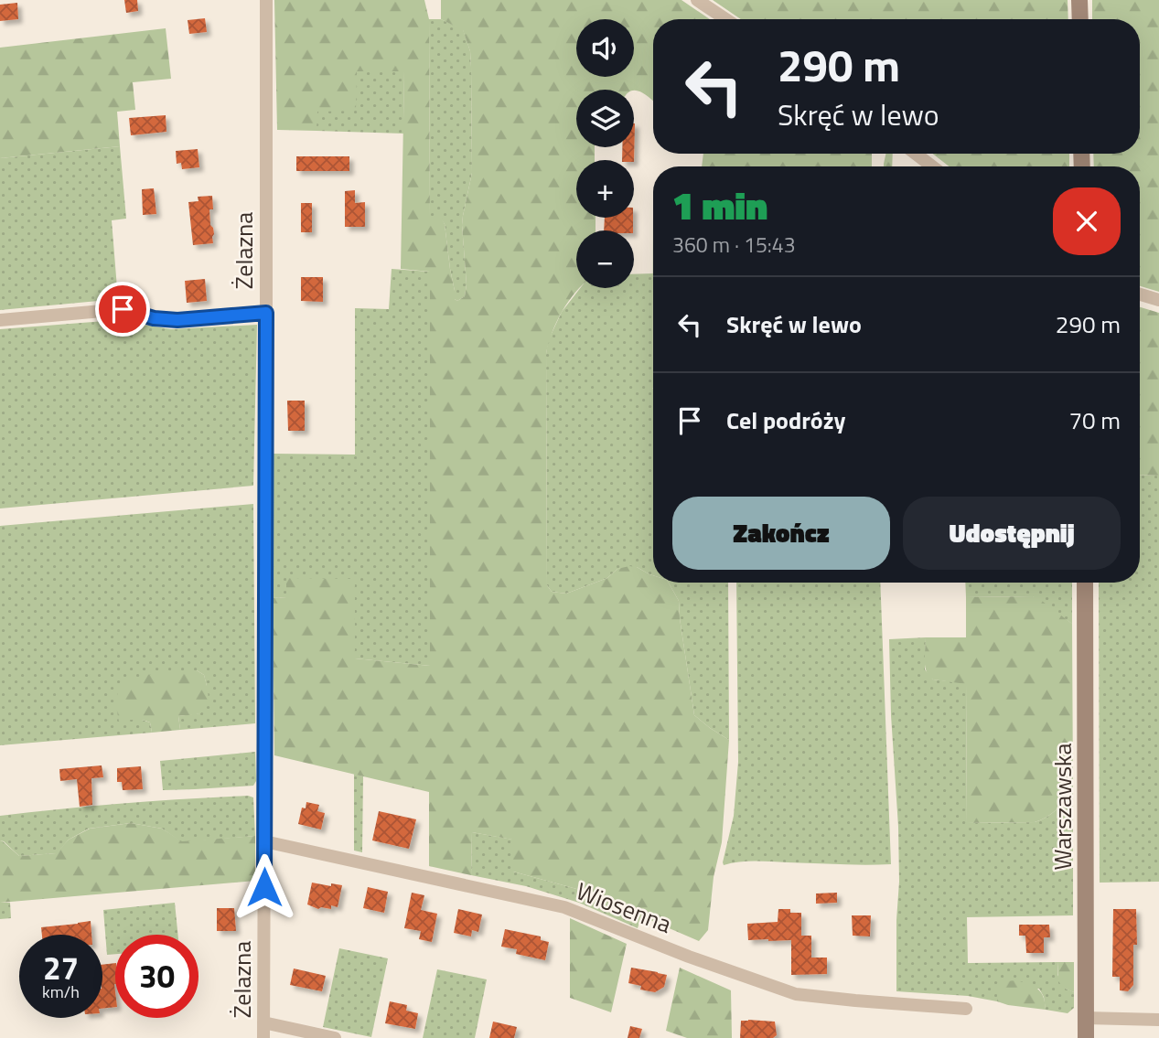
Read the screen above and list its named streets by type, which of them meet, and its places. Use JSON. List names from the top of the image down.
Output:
{
  "streets": {
    "street": ["Żelazna", "Warszawska", "Wiosenna"]
  },
  "crossings": [
    ["Żelazna", "Wiosenna"]
  ],
  "page": {
    "map_buttons": ["+", "−"],
    "turn": ["290 m", "Skręć w lewo"],
    "heading": ["1 min", "360 m · 15:43"],
    "list": [
      {
        "name": "Skręć w lewo",
        "value": "290 m"
      },
      {
        "name": "Cel podróży",
        "value": "70 m"
      }
    ],
    "buttons": ["Zakończ", "Udostępnij"],
    "speed": "27 km/h",
    "limit": "30"
  }
}
